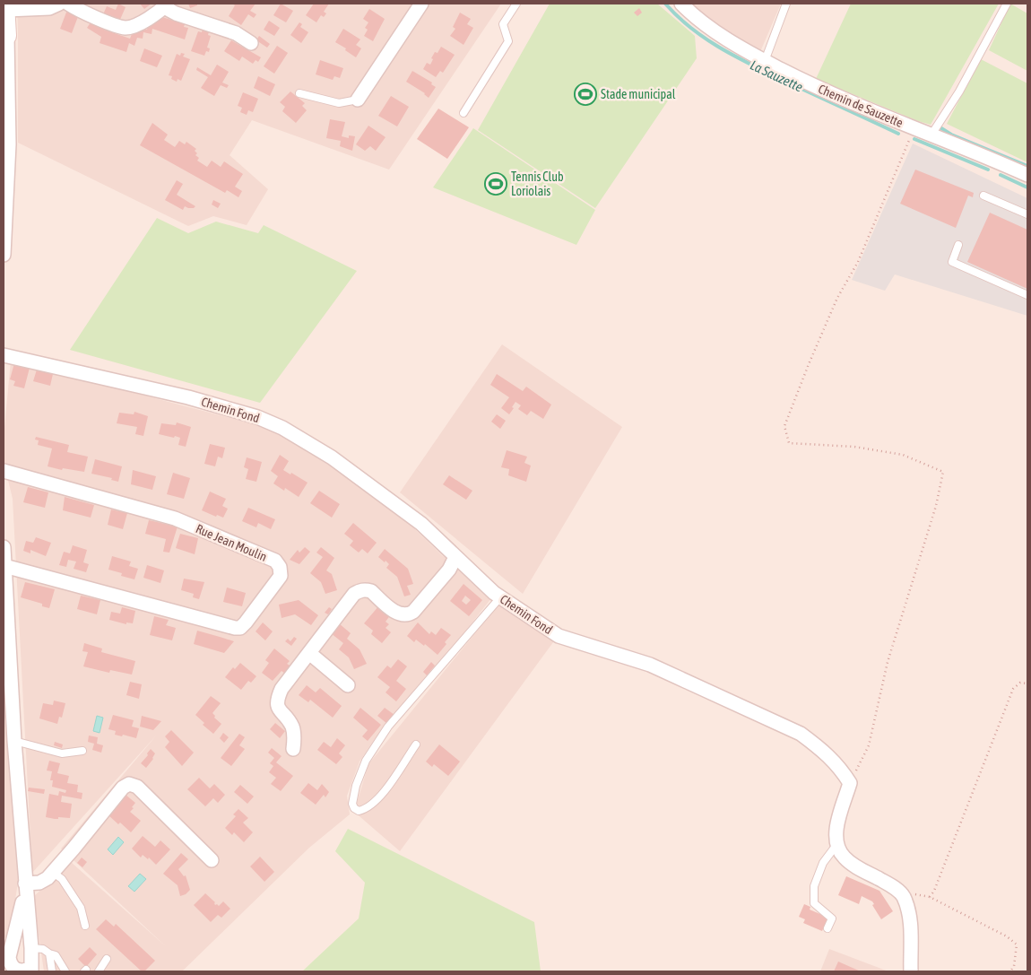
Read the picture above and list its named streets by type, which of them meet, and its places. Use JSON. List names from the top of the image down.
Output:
{
  "streets": {
    "street": ["Chemin de Sauzette", "Chemin Fond", "Rue Jean Moulin"]
  },
  "water": ["La Sauzette"],
  "places": {
    "sports": ["Stade municipal", "Tennis Club Loriolais"]
  }
}
